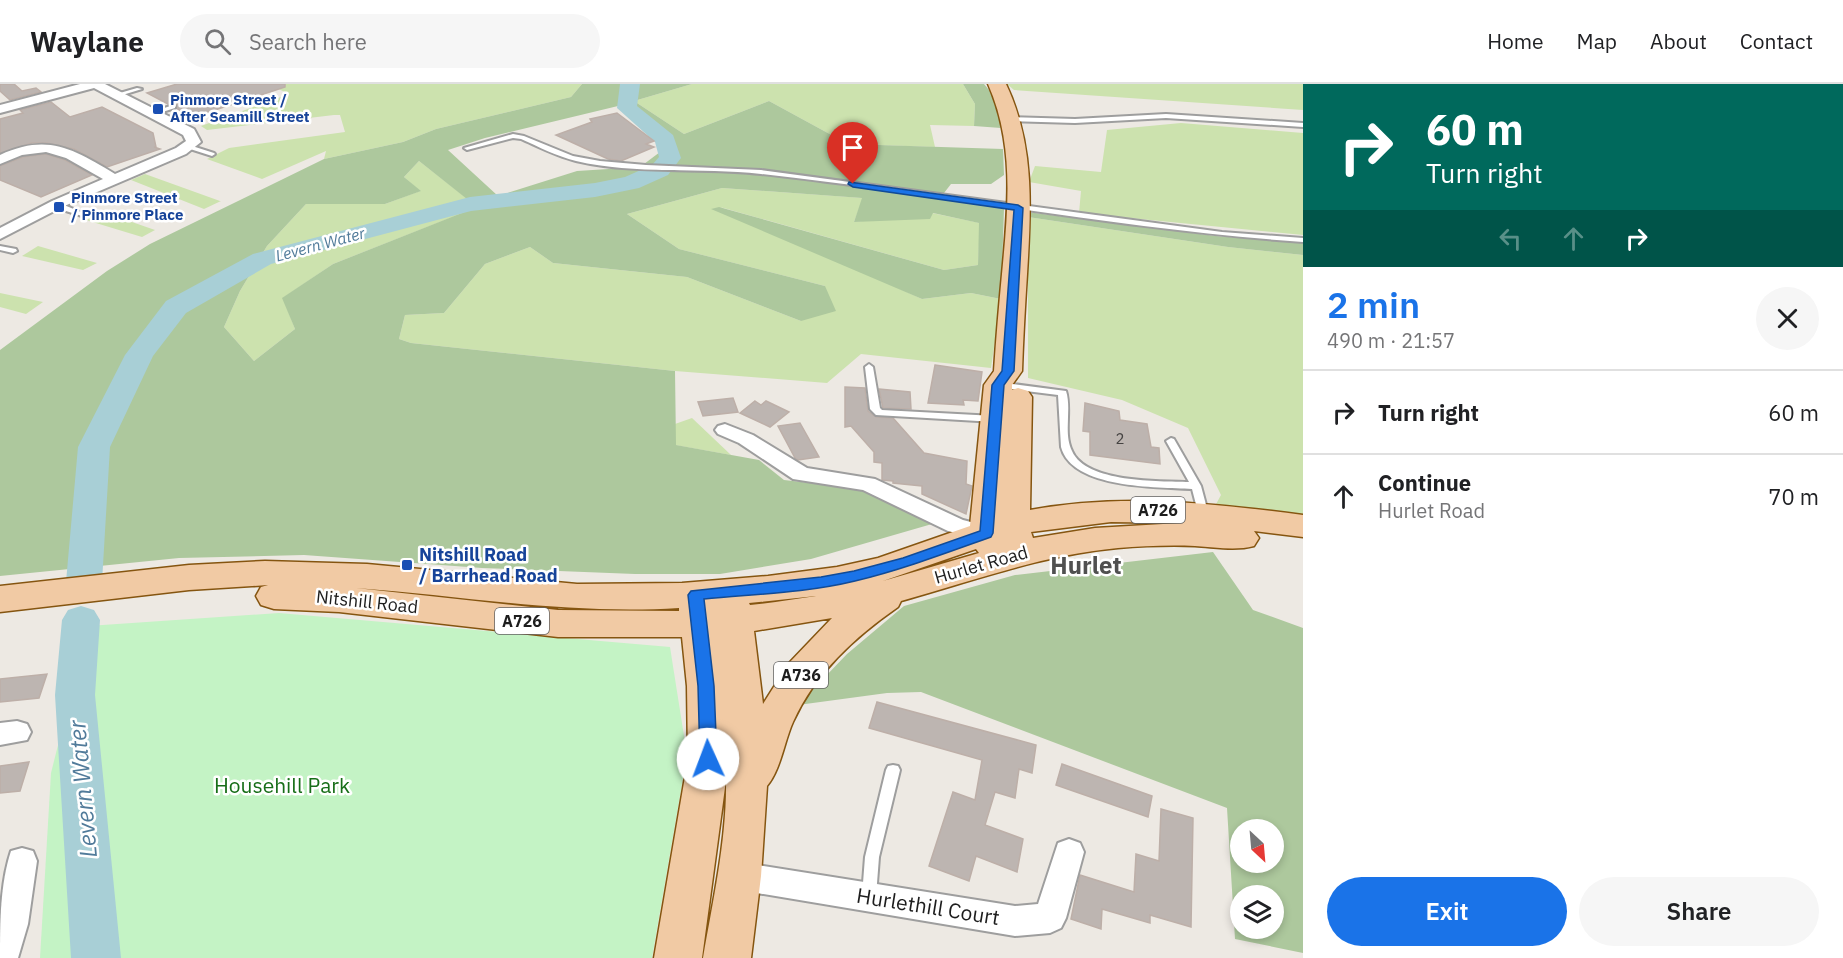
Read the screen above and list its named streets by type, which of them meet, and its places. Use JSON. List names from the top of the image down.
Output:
{
  "streets": {
    "main road": [
      "A726",
      "Hurlet Road",
      "Nitshill Road",
      "A736"
    ],
    "street": ["Hurlethill Court"]
  },
  "crossings": [
    ["Hurlet Road", "Nitshill Road"],
    ["Hurlet Road", "A736"],
    ["Nitshill Road", "A736"],
    ["A736", "Hurlethill Court"]
  ],
  "districts": ["Hurlet"],
  "water": ["Levern Water"],
  "parks": ["Househill Park"],
  "places": {
    "transit": ["Pinmore Street / After Seamill Street", "Pinmore Street / Pinmore Place", "Nitshill Road / Barrhead Road"]
  },
  "house_numbers": ["2"],
  "north": "bottom right",
  "page": {
    "header": "Waylane",
    "search": "Search here",
    "nav": [
      "Home",
      "Map",
      "About",
      "Contact"
    ],
    "turn": ["60 m", "Turn right"],
    "heading": ["2 min", "490 m · 21:57"],
    "list": [
      {
        "name": "Turn right",
        "value": "60 m"
      },
      {
        "name": "Continue",
        "note": "Hurlet Road",
        "value": "70 m"
      }
    ],
    "buttons": ["Exit", "Share"]
  }
}
